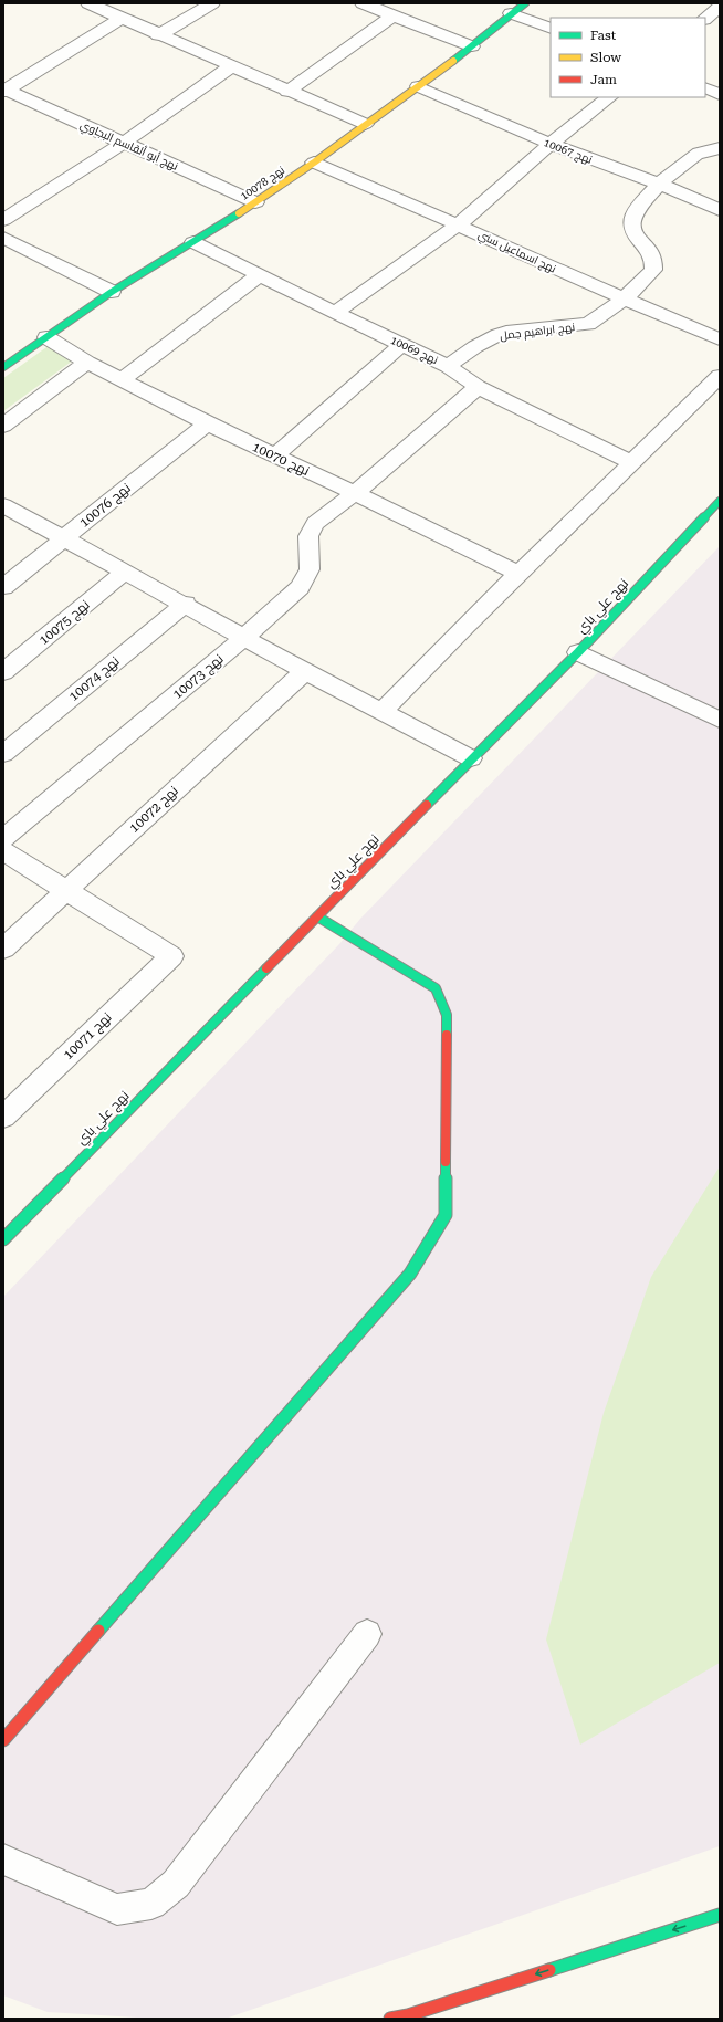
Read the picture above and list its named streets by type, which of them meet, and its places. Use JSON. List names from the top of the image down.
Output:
{
  "streets": {
    "main road": ["نهج 10078", "نهج علي باي"],
    "street": [
      "نهج أبو ألقاسم البجاوي",
      "نهج 10067",
      "نهج اسماعيل سني",
      "نهج ابراهيم جمل",
      "نهج 10069",
      "نهج 10070",
      "نهج 10076",
      "نهج 10075",
      "نهج 10073",
      "نهج 10074",
      "نهج 10072",
      "نهج 10071"
    ]
  },
  "crossings": [
    ["نهج أبو ألقاسم البجاوي", "نهج 10078"],
    ["نهج 10067", "نهج 10078"],
    ["نهج 10067", "نهج ابراهيم جمل"],
    ["نهج 10078", "نهج اسماعيل سني"],
    ["نهج 10078", "نهج 10069"],
    ["نهج 10078", "نهج 10070"],
    ["نهج اسماعيل سني", "نهج ابراهيم جمل"],
    ["نهج ابراهيم جمل", "نهج 10069"],
    ["نهج 10069", "نهج 10073"],
    ["نهج 10070", "نهج 10076"],
    ["نهج 10070", "نهج 10073"],
    ["نهج 10072", "نهج 10071"]
  ],
  "legend": ["Fast", "Slow", "Jam"]
}
